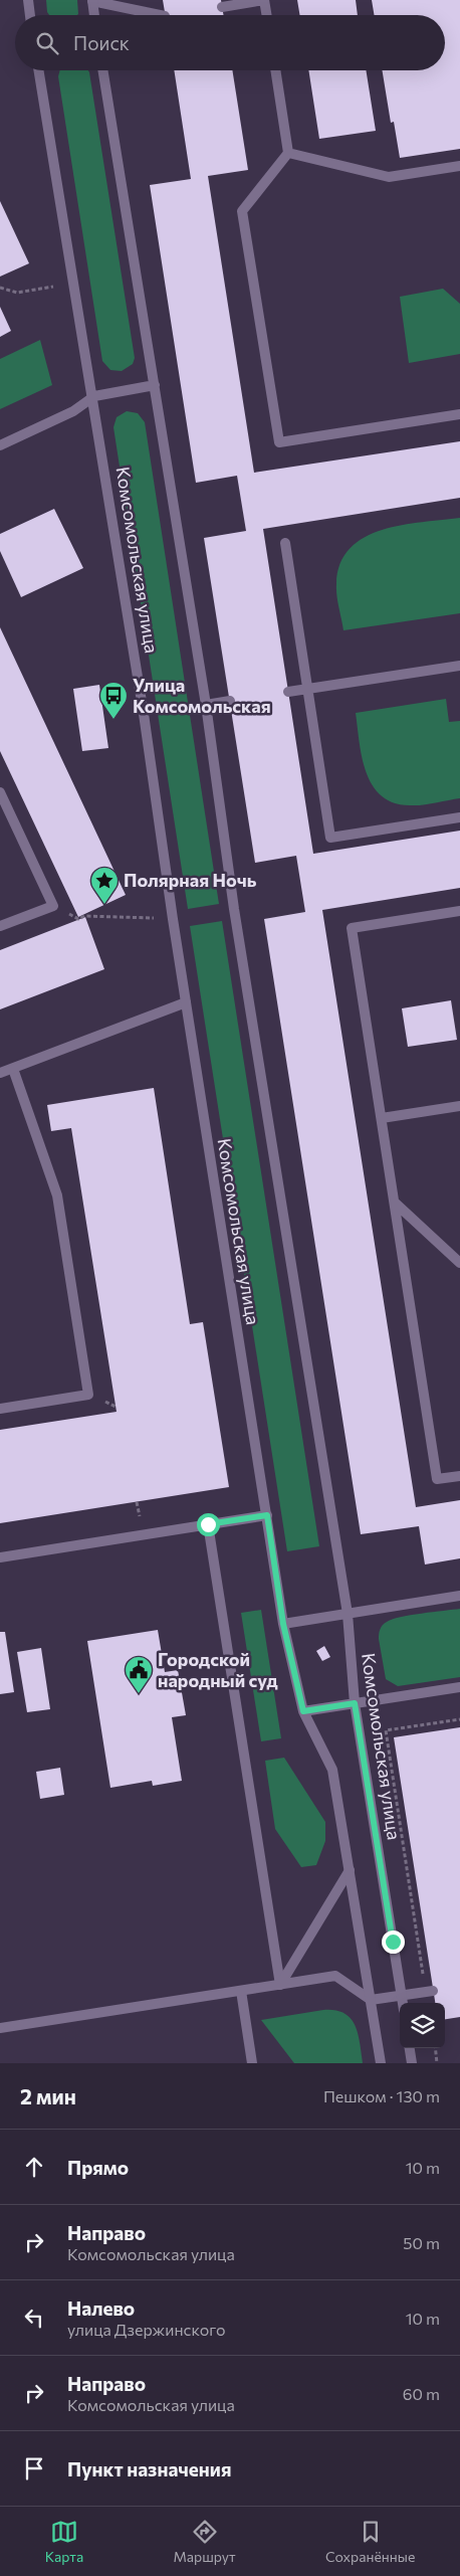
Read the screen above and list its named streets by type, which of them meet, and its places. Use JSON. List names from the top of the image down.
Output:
{
  "streets": {
    "street": ["Комсомольская улица"]
  },
  "places": {
    "bus stop": ["Улица Комсомольская"],
    "place": ["Полярная Ночь"],
    "public building": ["Городской народный суд"]
  },
  "page": {
    "search": "Поиск",
    "heading": ["2 мин", "Пешком · 130 m"],
    "list": [
      ["Прямо", "10 m"],
      ["Направо", "Комсомольская улица", "50 m"],
      ["Налево", "улица Дзержинского", "10 m"],
      ["Направо", "Комсомольская улица", "60 m"],
      "Пункт назначения"
    ],
    "nav": ["Карта", "Маршрут", "Сохранённые"]
  }
}
